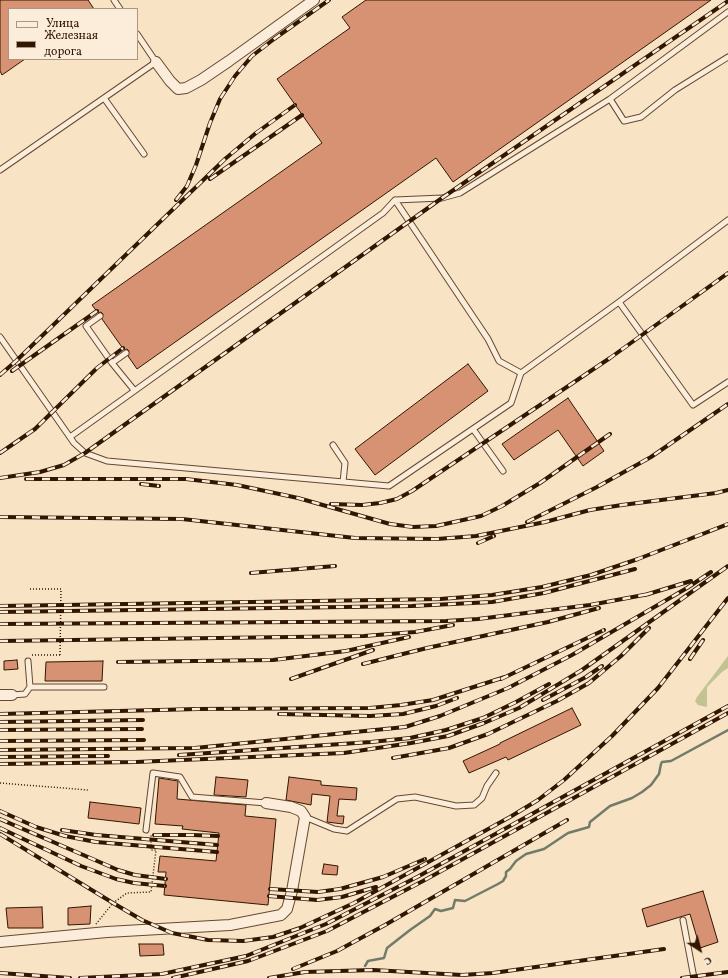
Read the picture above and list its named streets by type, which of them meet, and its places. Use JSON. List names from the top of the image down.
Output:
{
  "legend": ["Улица", "Железная дорога"],
  "north": "bottom right"
}
